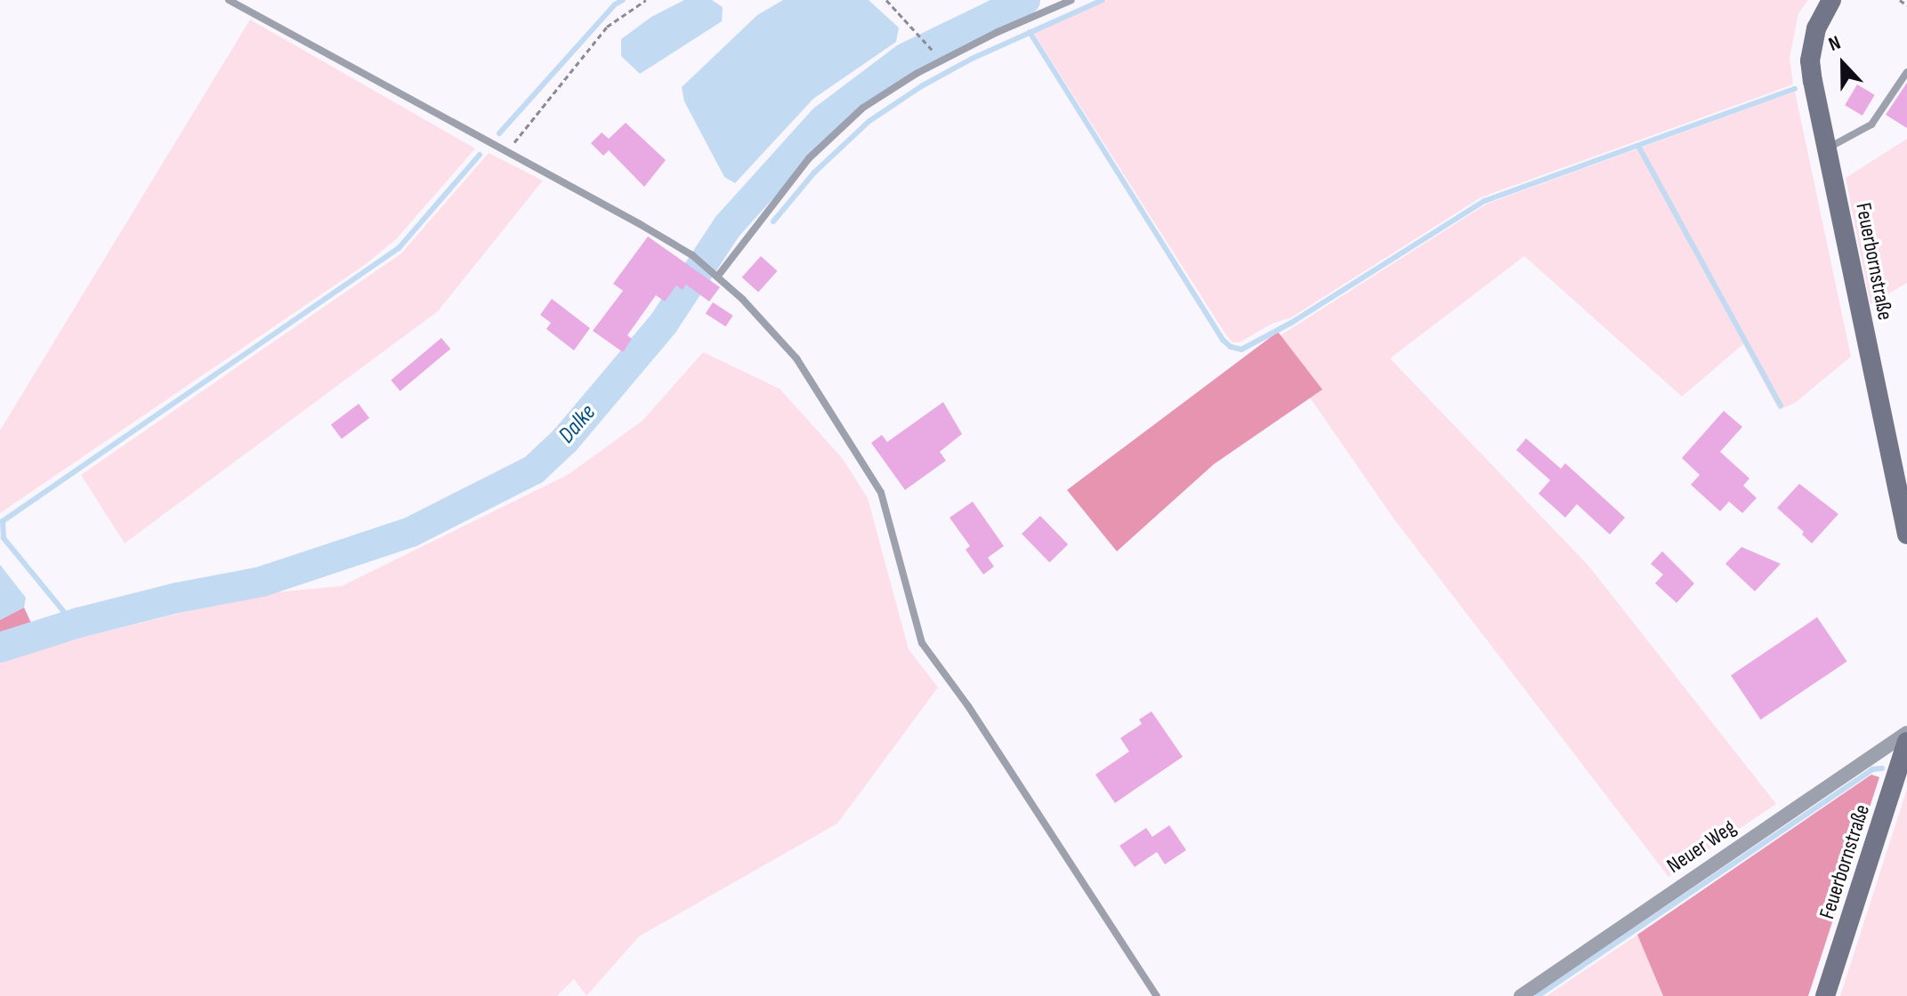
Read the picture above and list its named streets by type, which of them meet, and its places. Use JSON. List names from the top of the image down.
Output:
{
  "streets": {
    "street": ["Feuerbornstraße", "Neuer Weg"]
  },
  "water": ["Dalke"],
  "north": "top"
}
